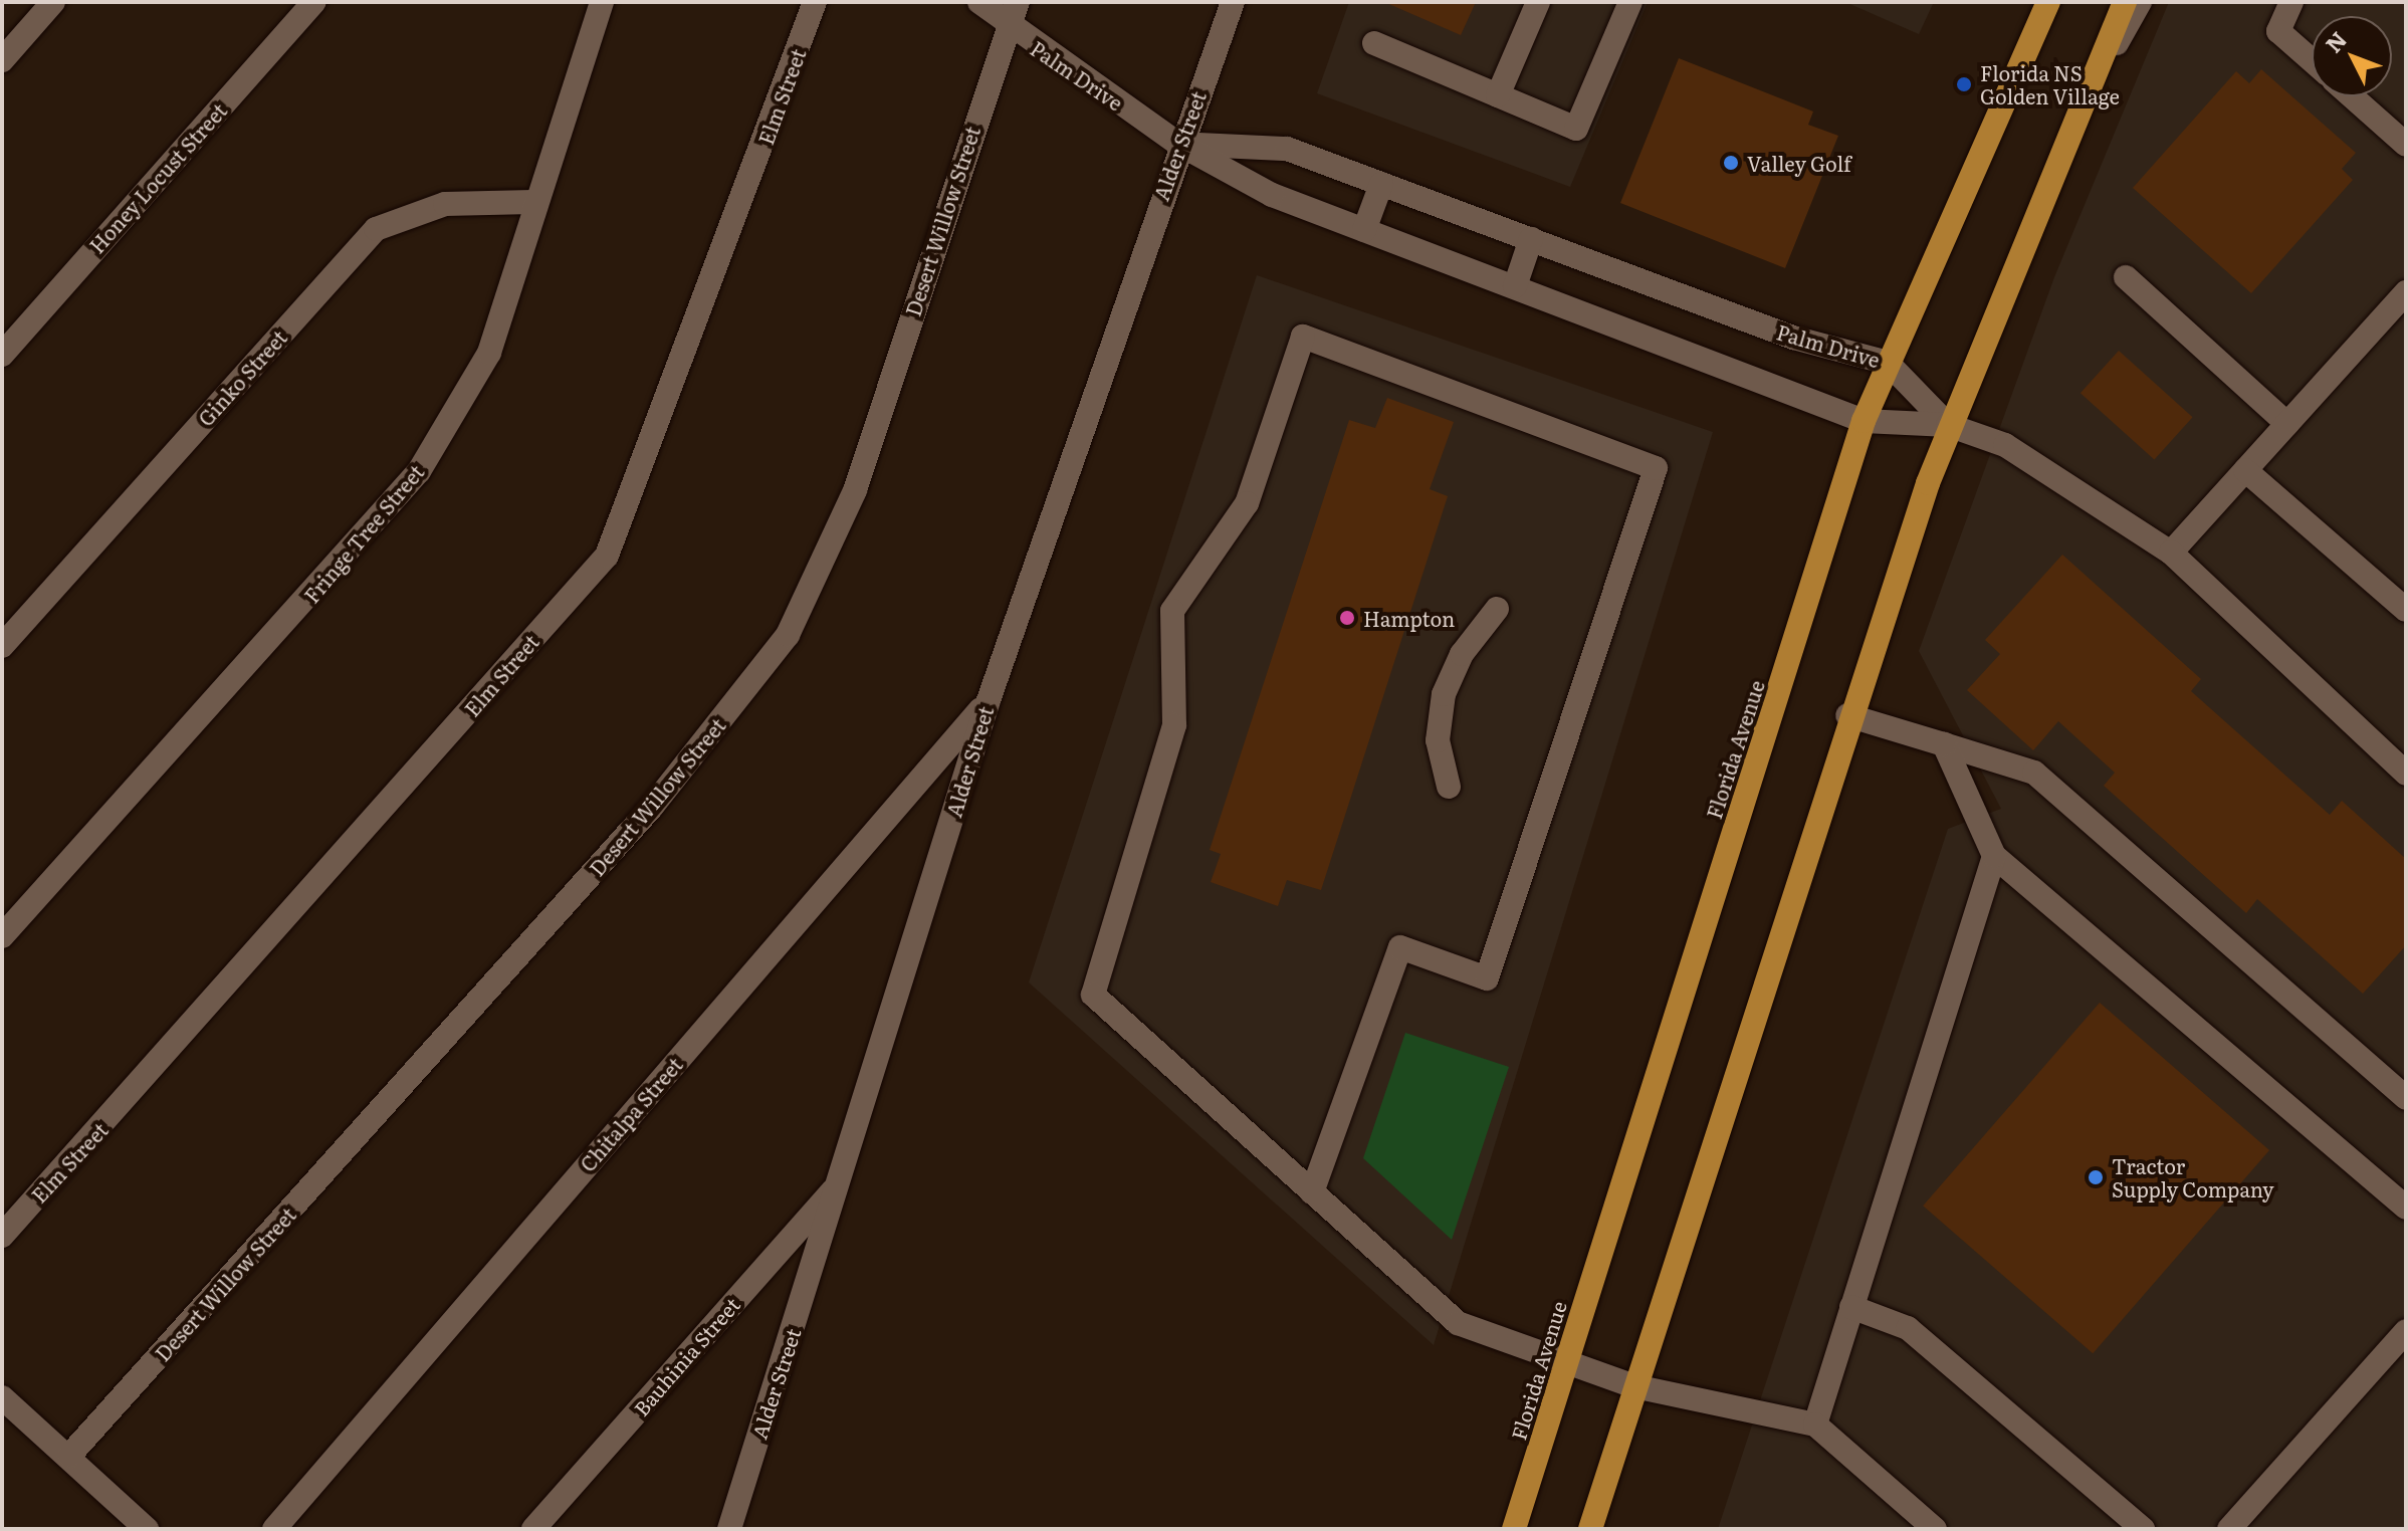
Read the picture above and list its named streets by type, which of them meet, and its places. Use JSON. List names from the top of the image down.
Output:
{
  "streets": {
    "highway": ["Florida Avenue"],
    "street": [
      "Palm Drive",
      "Elm Street",
      "Alder Street",
      "Honey Locust Street",
      "Desert Willow Street",
      "Ginko Street",
      "Fringe Tree Street",
      "Chitalpa Street",
      "Bauhinia Street"
    ]
  },
  "crossings": [
    ["Palm Drive", "Alder Street"],
    ["Palm Drive", "Desert Willow Street"],
    ["Palm Drive", "Florida Avenue"],
    ["Alder Street", "Chitalpa Street"],
    ["Alder Street", "Bauhinia Street"],
    ["Ginko Street", "Fringe Tree Street"]
  ],
  "places": [
    "Florida NS Golden Village",
    "Valley Golf",
    "Hampton",
    "Tractor Supply Company"
  ],
  "north": "top left"
}
